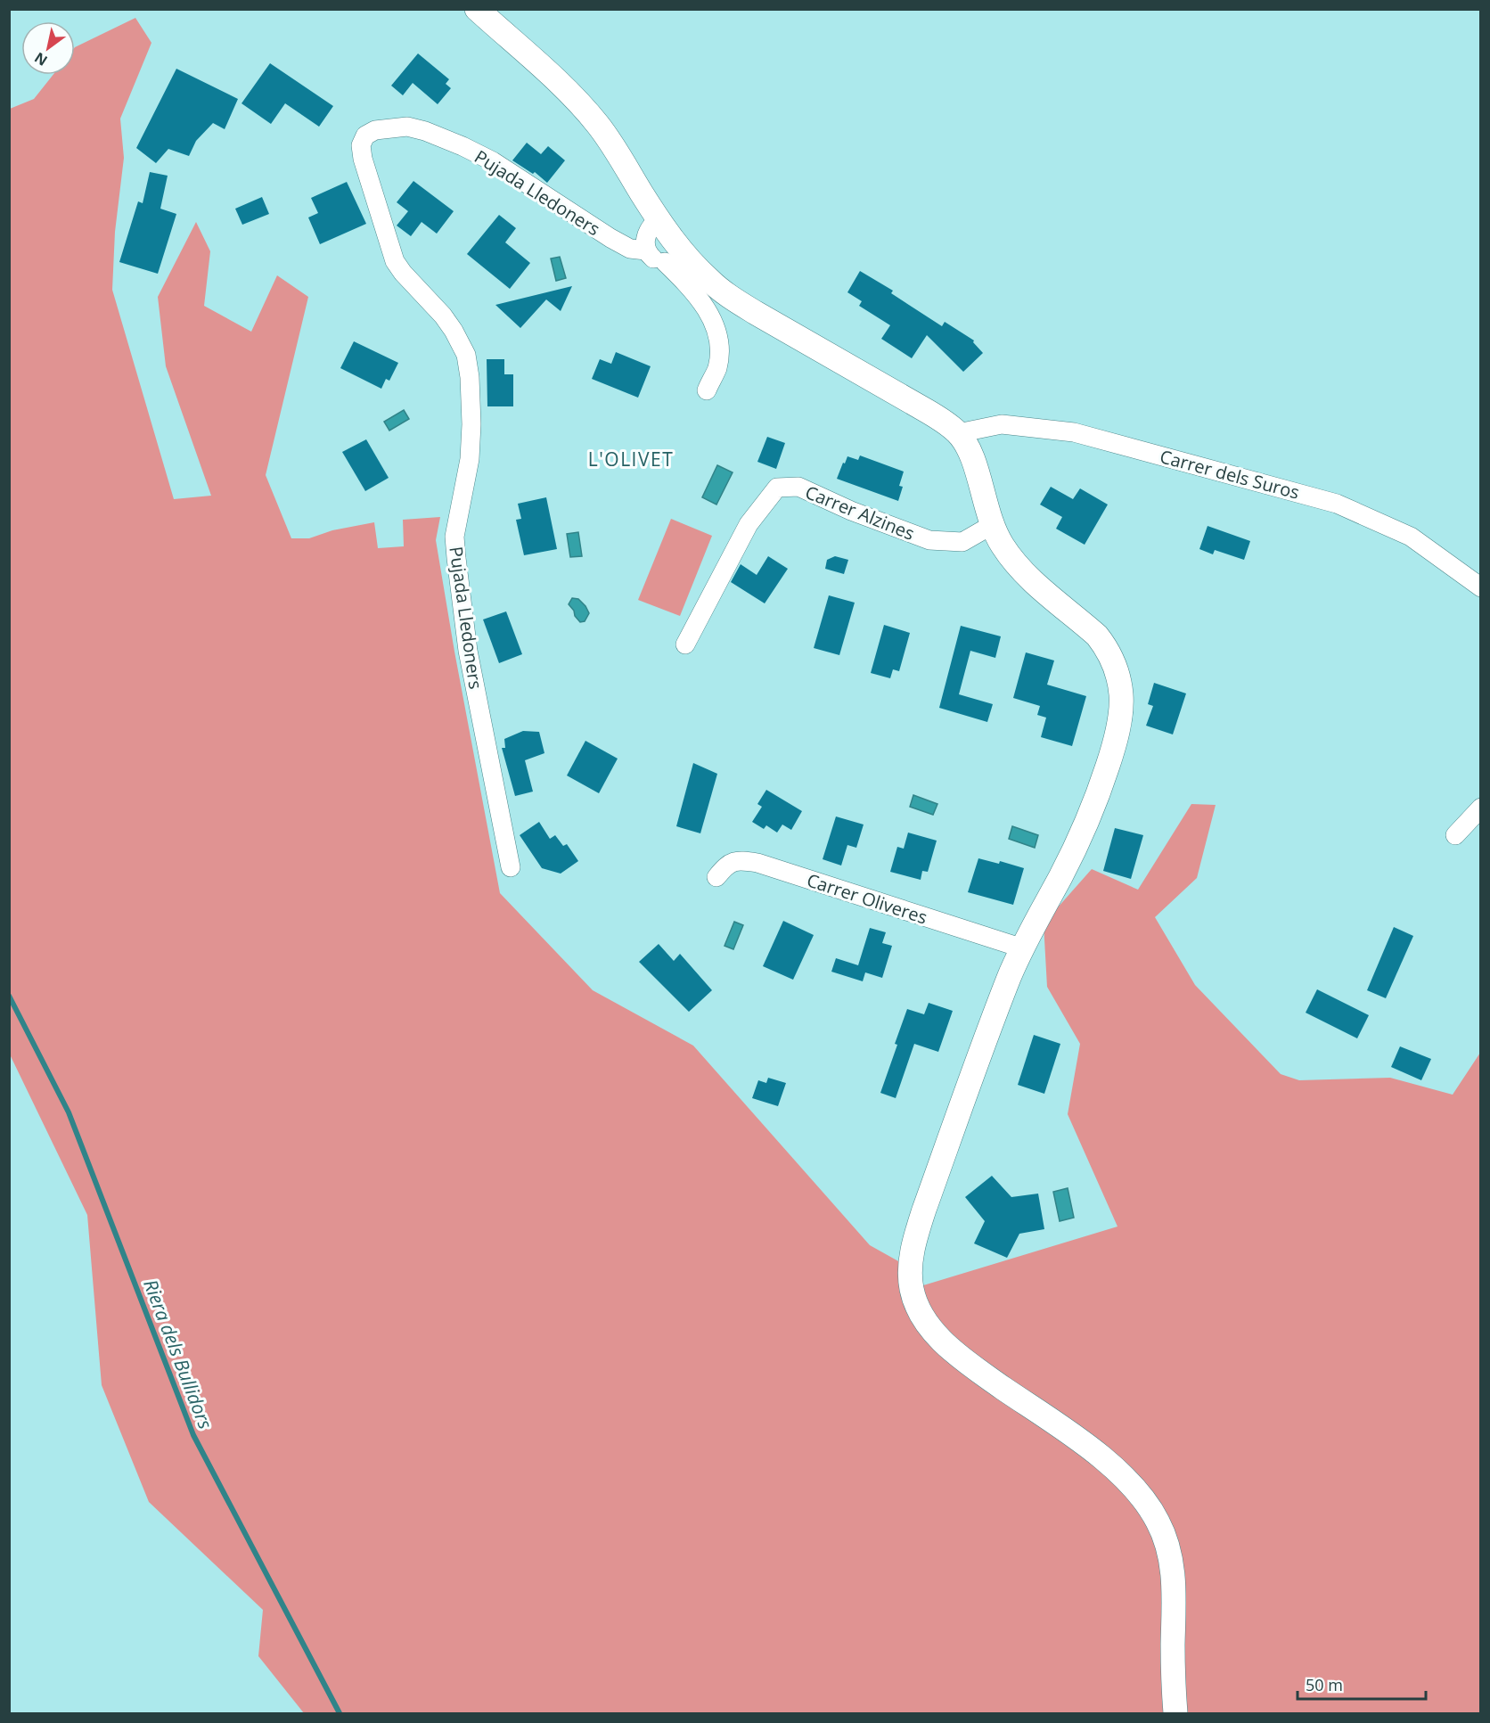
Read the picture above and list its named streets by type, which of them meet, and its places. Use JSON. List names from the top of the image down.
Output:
{
  "streets": {
    "street": [
      "Pujada Lledoners",
      "Carrer dels Suros",
      "Carrer Alzines",
      "Carrer Oliveres"
    ]
  },
  "districts": ["L'OLIVET"],
  "water": ["Riera dels Bullidors"],
  "scale_bar": "50 m",
  "north": "bottom left"
}
